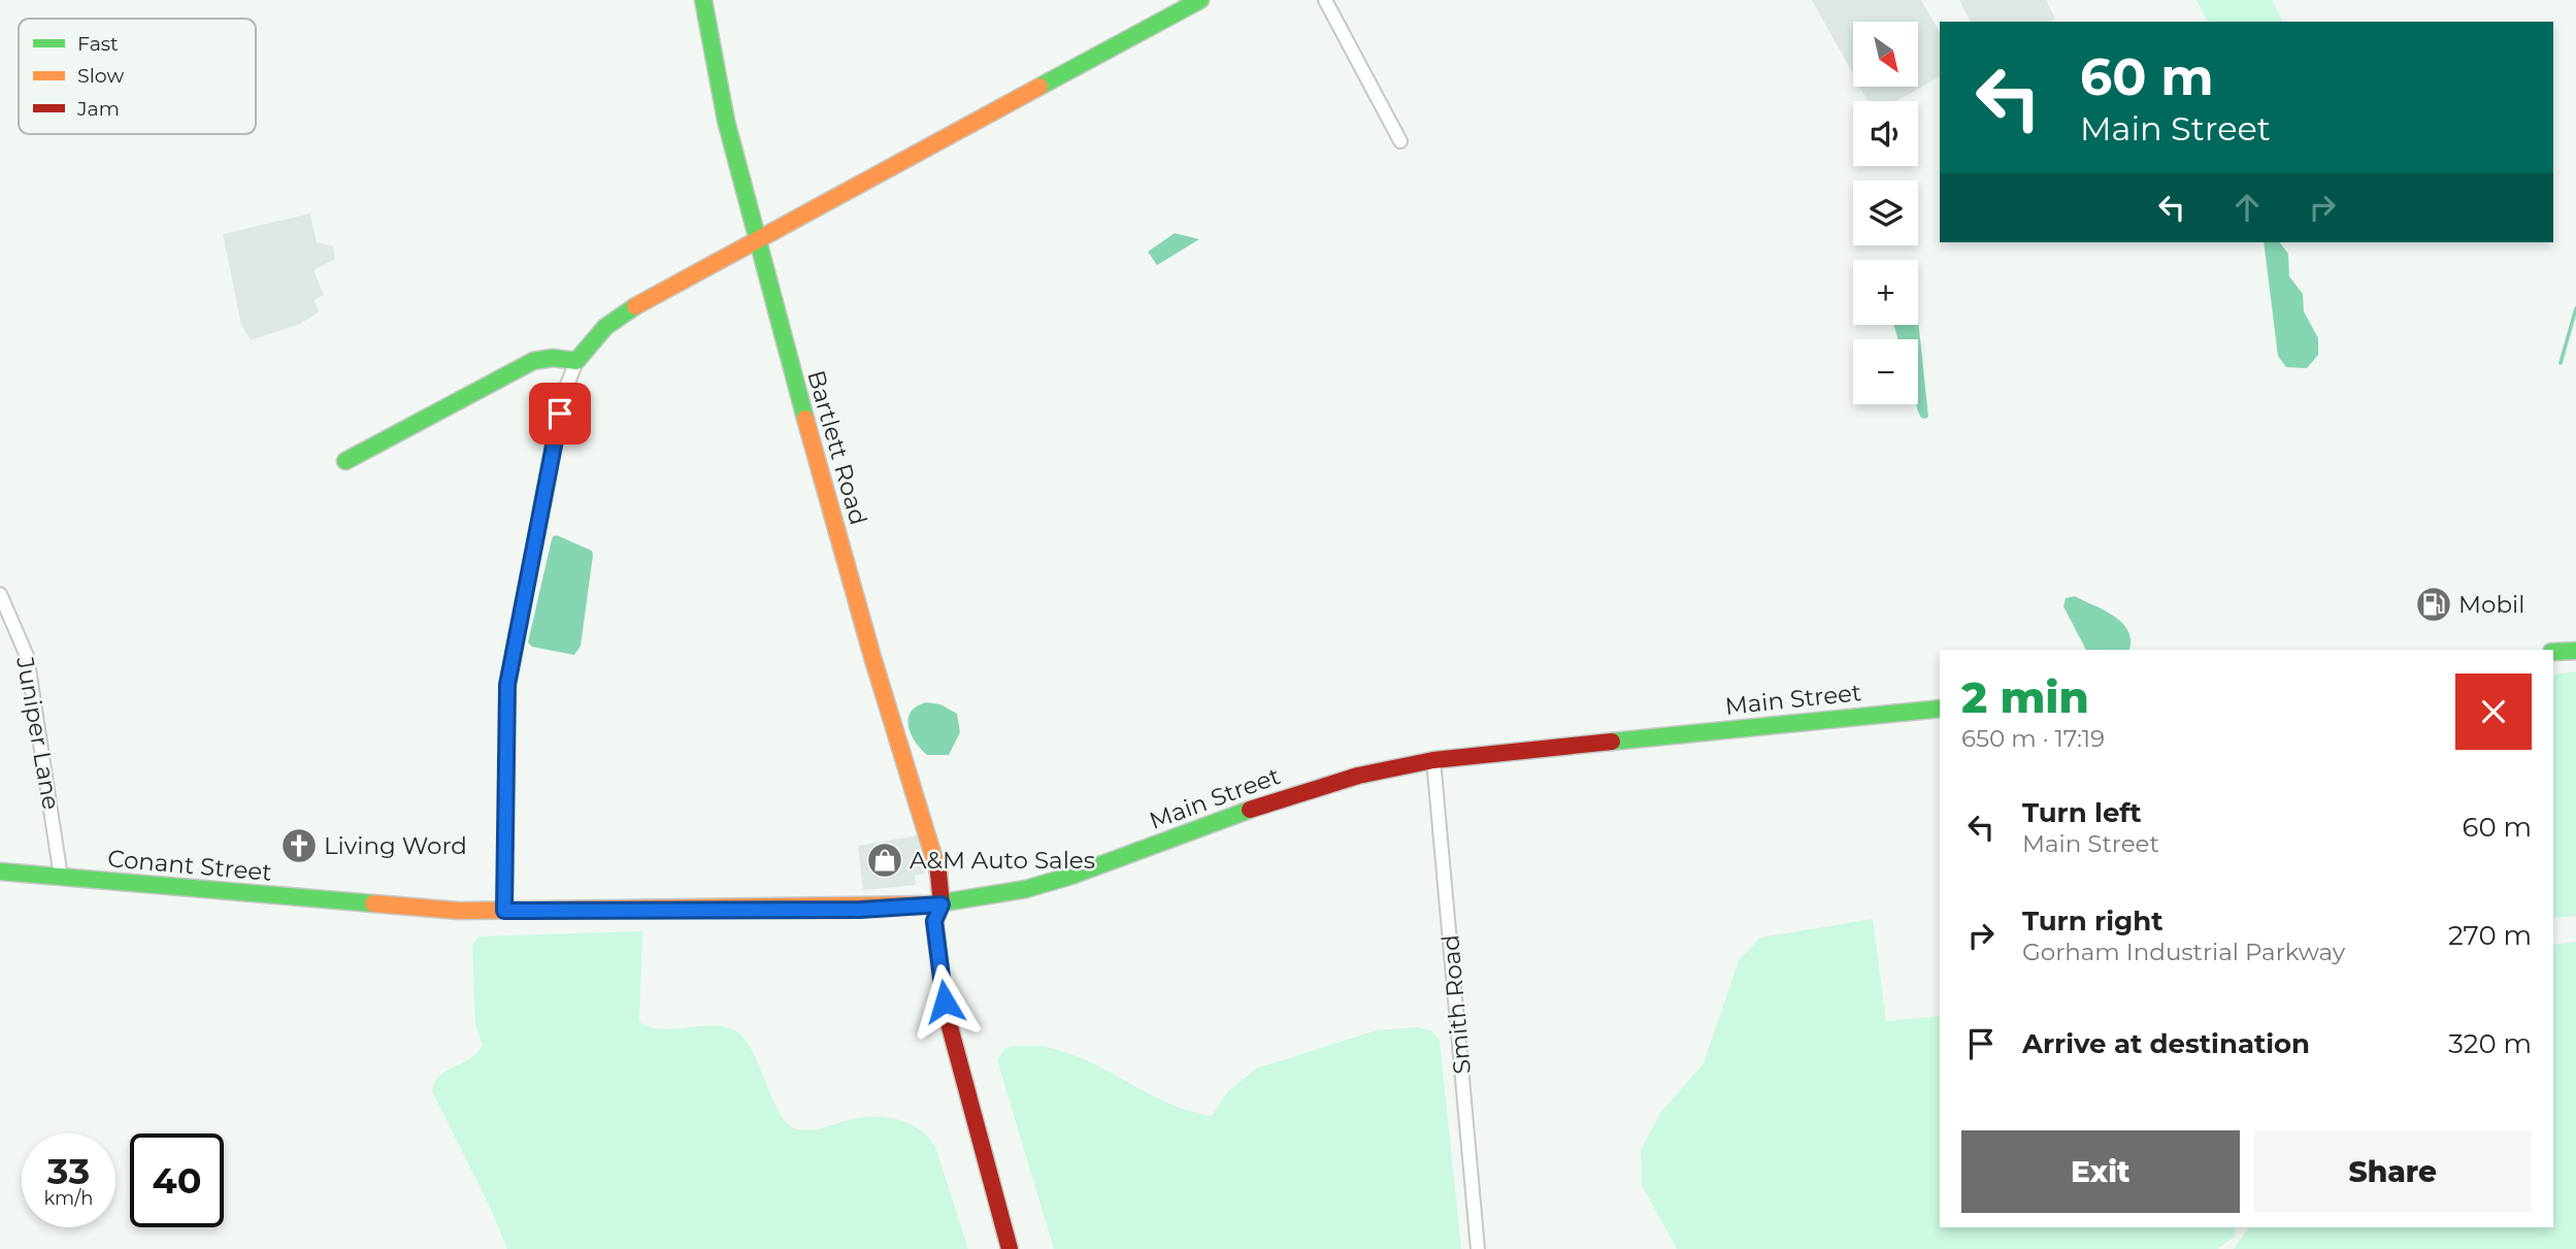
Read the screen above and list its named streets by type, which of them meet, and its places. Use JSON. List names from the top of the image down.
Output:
{
  "streets": {
    "main road": ["Bartlett Road", "Main Street", "Conant Street"],
    "street": ["Juniper Lane", "Smith Road"]
  },
  "crossings": [
    ["Bartlett Road", "Main Street"],
    ["Main Street", "Conant Street"],
    ["Main Street", "Smith Road"],
    ["Juniper Lane", "Conant Street"]
  ],
  "places": {
    "fuel station": ["Mobil"],
    "church": ["Living Word"],
    "shop": ["A&M Auto Sales"]
  },
  "legend": ["Fast", "Slow", "Jam"],
  "north": "bottom right",
  "page": {
    "map_buttons": ["+", "−"],
    "turn": ["60 m", "Main Street"],
    "heading": ["2 min", "650 m · 17:19"],
    "list": [
      {
        "name": "Turn left",
        "note": "Main Street",
        "value": "60 m"
      },
      {
        "name": "Turn right",
        "note": "Gorham Industrial Parkway",
        "value": "270 m"
      },
      {
        "name": "Arrive at destination",
        "value": "320 m"
      }
    ],
    "buttons": ["Exit", "Share"],
    "speed": "33 km/h",
    "limit": "40"
  }
}
